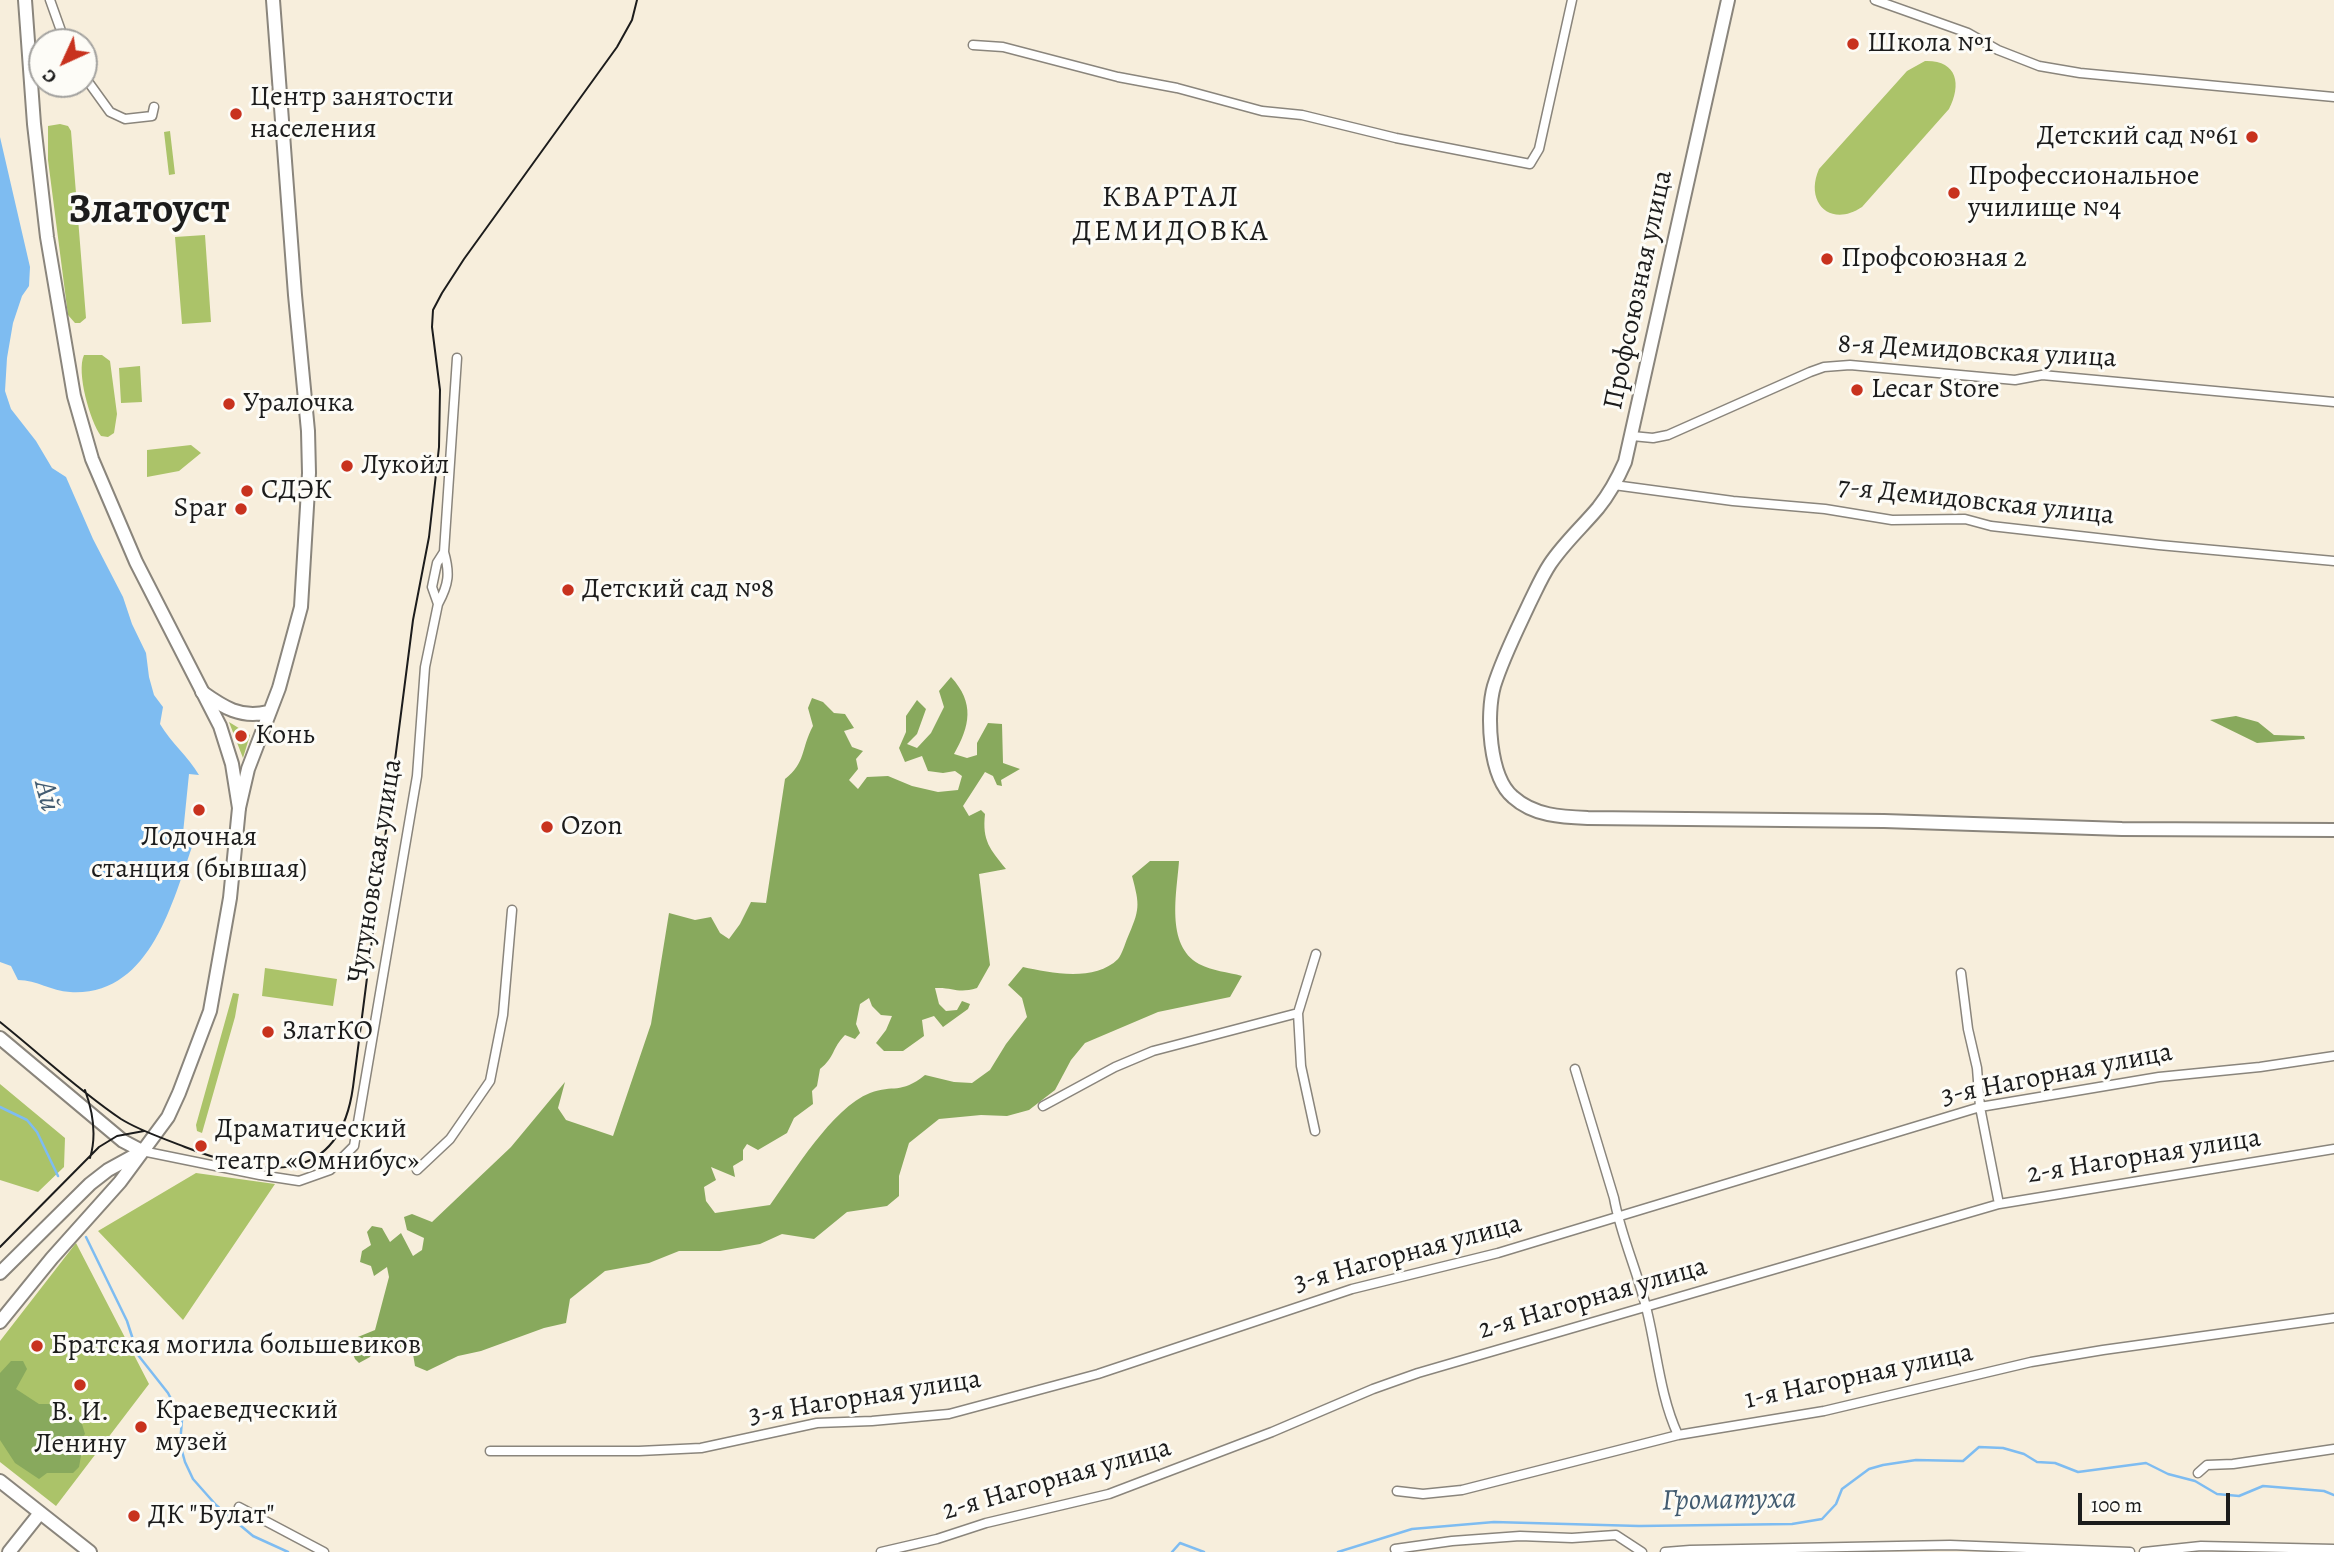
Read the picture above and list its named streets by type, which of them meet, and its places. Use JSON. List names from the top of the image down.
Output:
{
  "streets": {
    "main road": ["Профсоюзная улица"],
    "street": [
      "8-я Демидовская улица",
      "7-я Демидовская улица",
      "Чугуновская улица",
      "3-я Нагорная улица",
      "2-я Нагорная улица",
      "1-я Нагорная улица"
    ]
  },
  "crossings": [
    ["Профсоюзная улица", "8-я Демидовская улица"],
    ["Профсоюзная улица", "7-я Демидовская улица"]
  ],
  "districts": ["КВАРТАЛ ДЕМИДОВКА", "Златоуст"],
  "water": ["Ай", "Громатуха"],
  "places": [
    "Школа №1",
    "Центр занятости населения",
    "Детский сад №61",
    "Профессиональное училище №4",
    "Профсоюзная 2",
    "Lecar Store",
    "Уралочка",
    "Лукойл",
    "СДЭК",
    "Spar",
    "Детский сад №8",
    "Конь",
    "Лодочная станция (бывшая)",
    "Ozon",
    "ЗлатКО",
    "Драматический театр «Омнибус»",
    "Братская могила большевиков",
    "В. И. Ленину",
    "Краеведческий музей",
    "ДК \"Булат\""
  ],
  "scale_bar": "100 m",
  "north": "bottom left"
}
